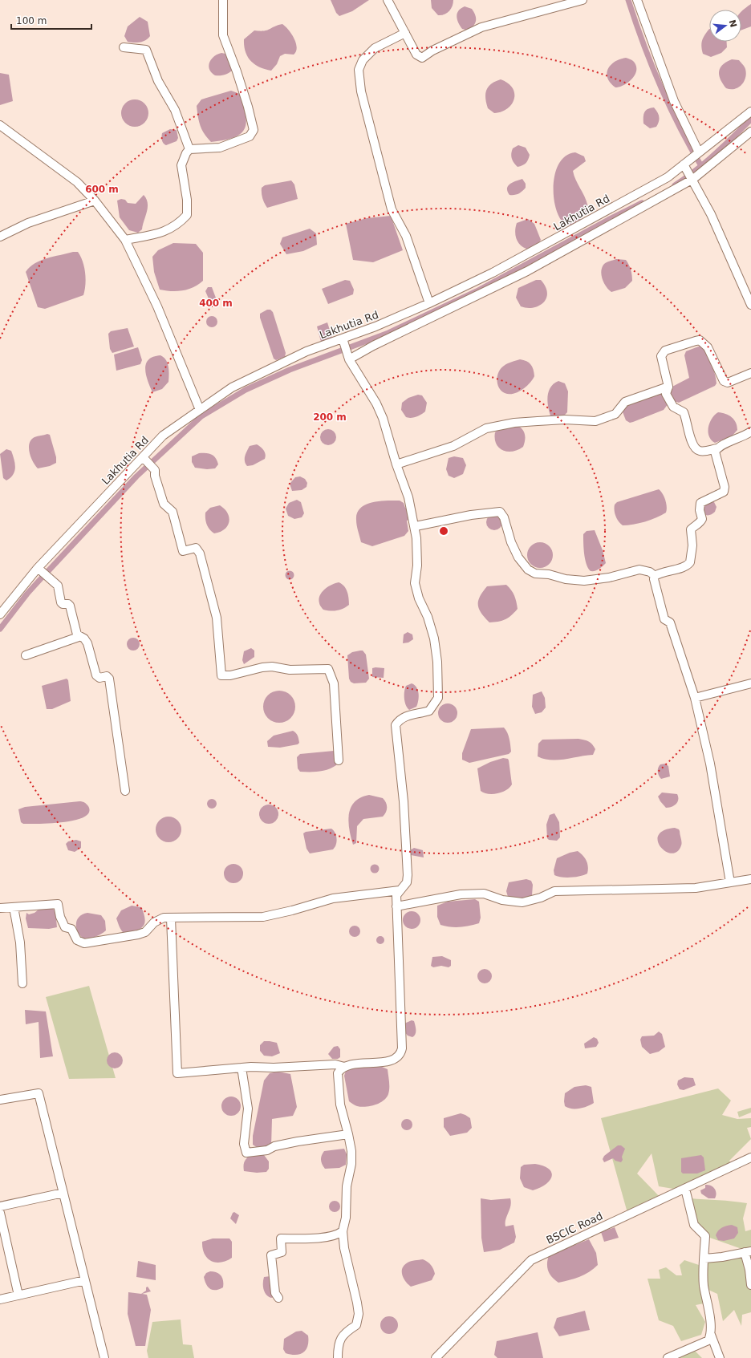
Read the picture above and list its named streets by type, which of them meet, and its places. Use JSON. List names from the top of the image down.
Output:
{
  "streets": {
    "street": ["Lakhutia Rd", "BSCIC Road"]
  },
  "scale_bar": "100 m",
  "north": "right",
  "rings": ["600 m", "400 m", "200 m"]
}
